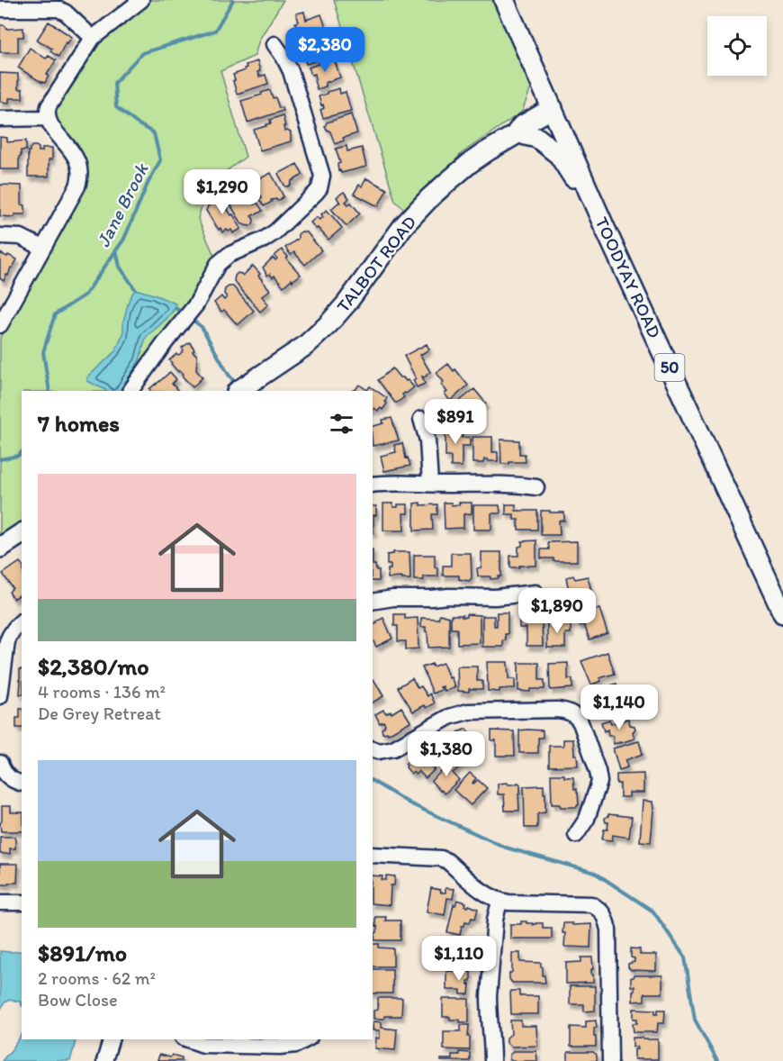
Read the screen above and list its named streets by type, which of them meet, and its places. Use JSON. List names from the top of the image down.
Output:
{
  "streets": {
    "main road": ["TALBOT ROAD", "TOODYAY ROAD", "50"]
  },
  "crossings": [
    ["TALBOT ROAD", "TOODYAY ROAD"]
  ],
  "water": ["Jane Brook"],
  "page": {
    "price": [
      "$2,380",
      "$1,290",
      "$891",
      "$1,890",
      "$1,140",
      "$1,380",
      "$1,110"
    ],
    "heading": "7 homes",
    "list": [
      {
        "name": "$2,380/mo",
        "note": "4 rooms · 136 m² · De Grey Retreat"
      },
      {
        "name": "$891/mo",
        "note": "2 rooms · 62 m² · Bow Close"
      }
    ]
  }
}
